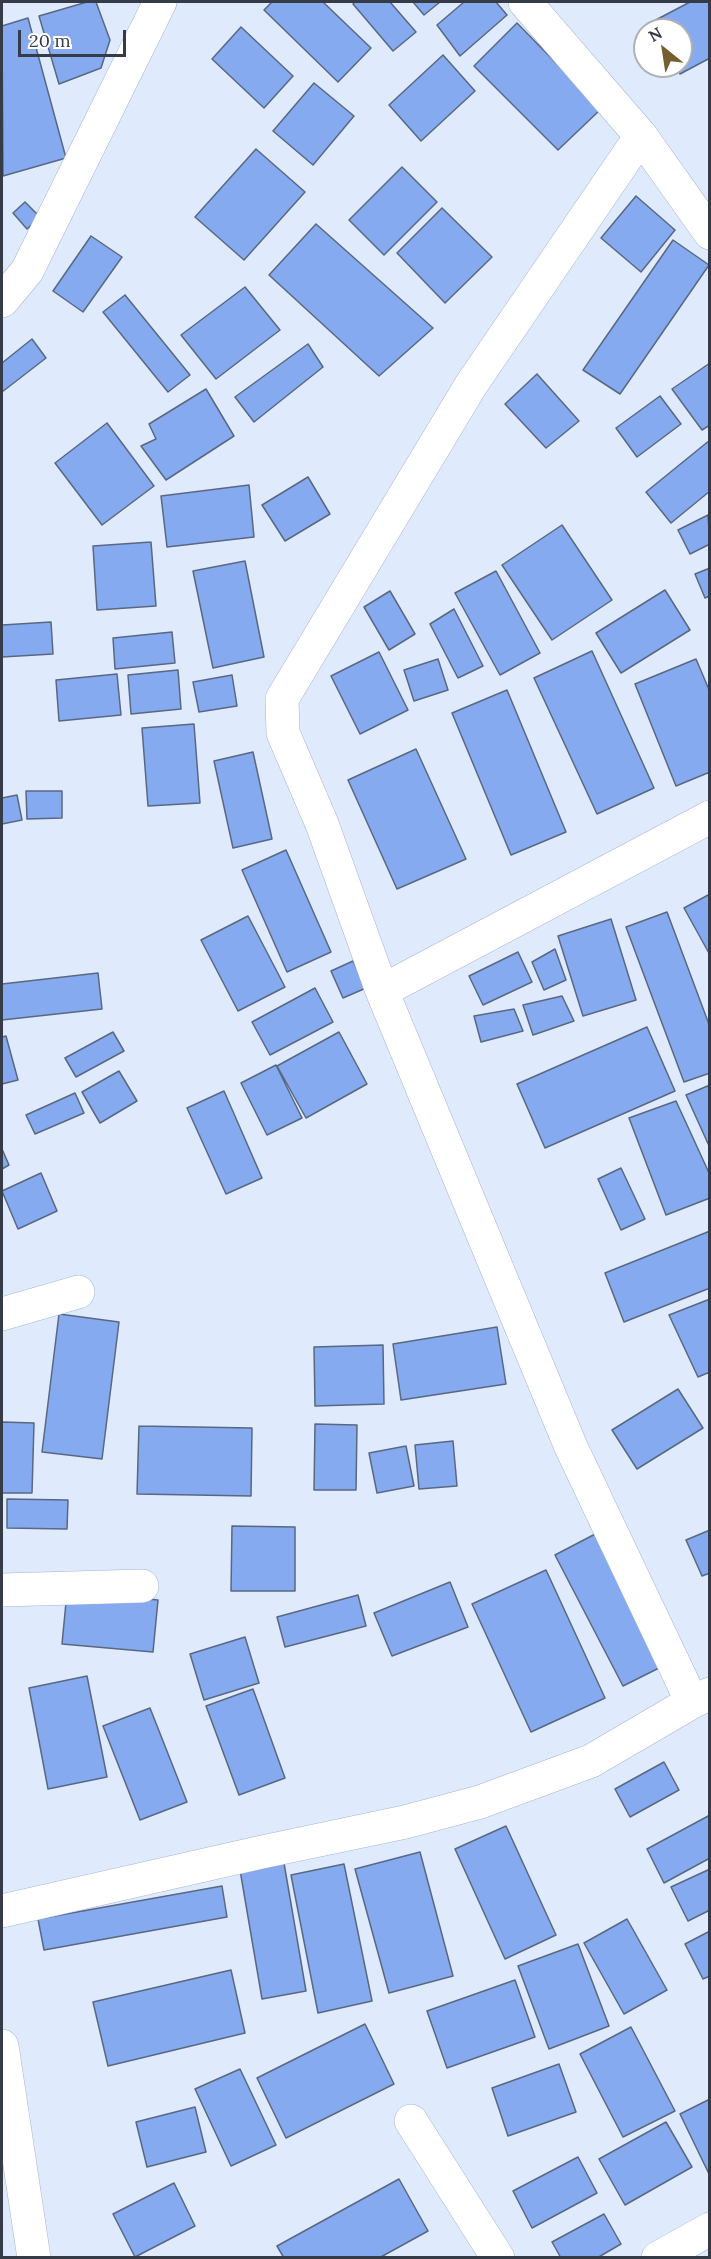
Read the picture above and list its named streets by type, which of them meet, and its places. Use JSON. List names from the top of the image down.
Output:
{
  "scale_bar": "20 m",
  "north": "top left"
}
